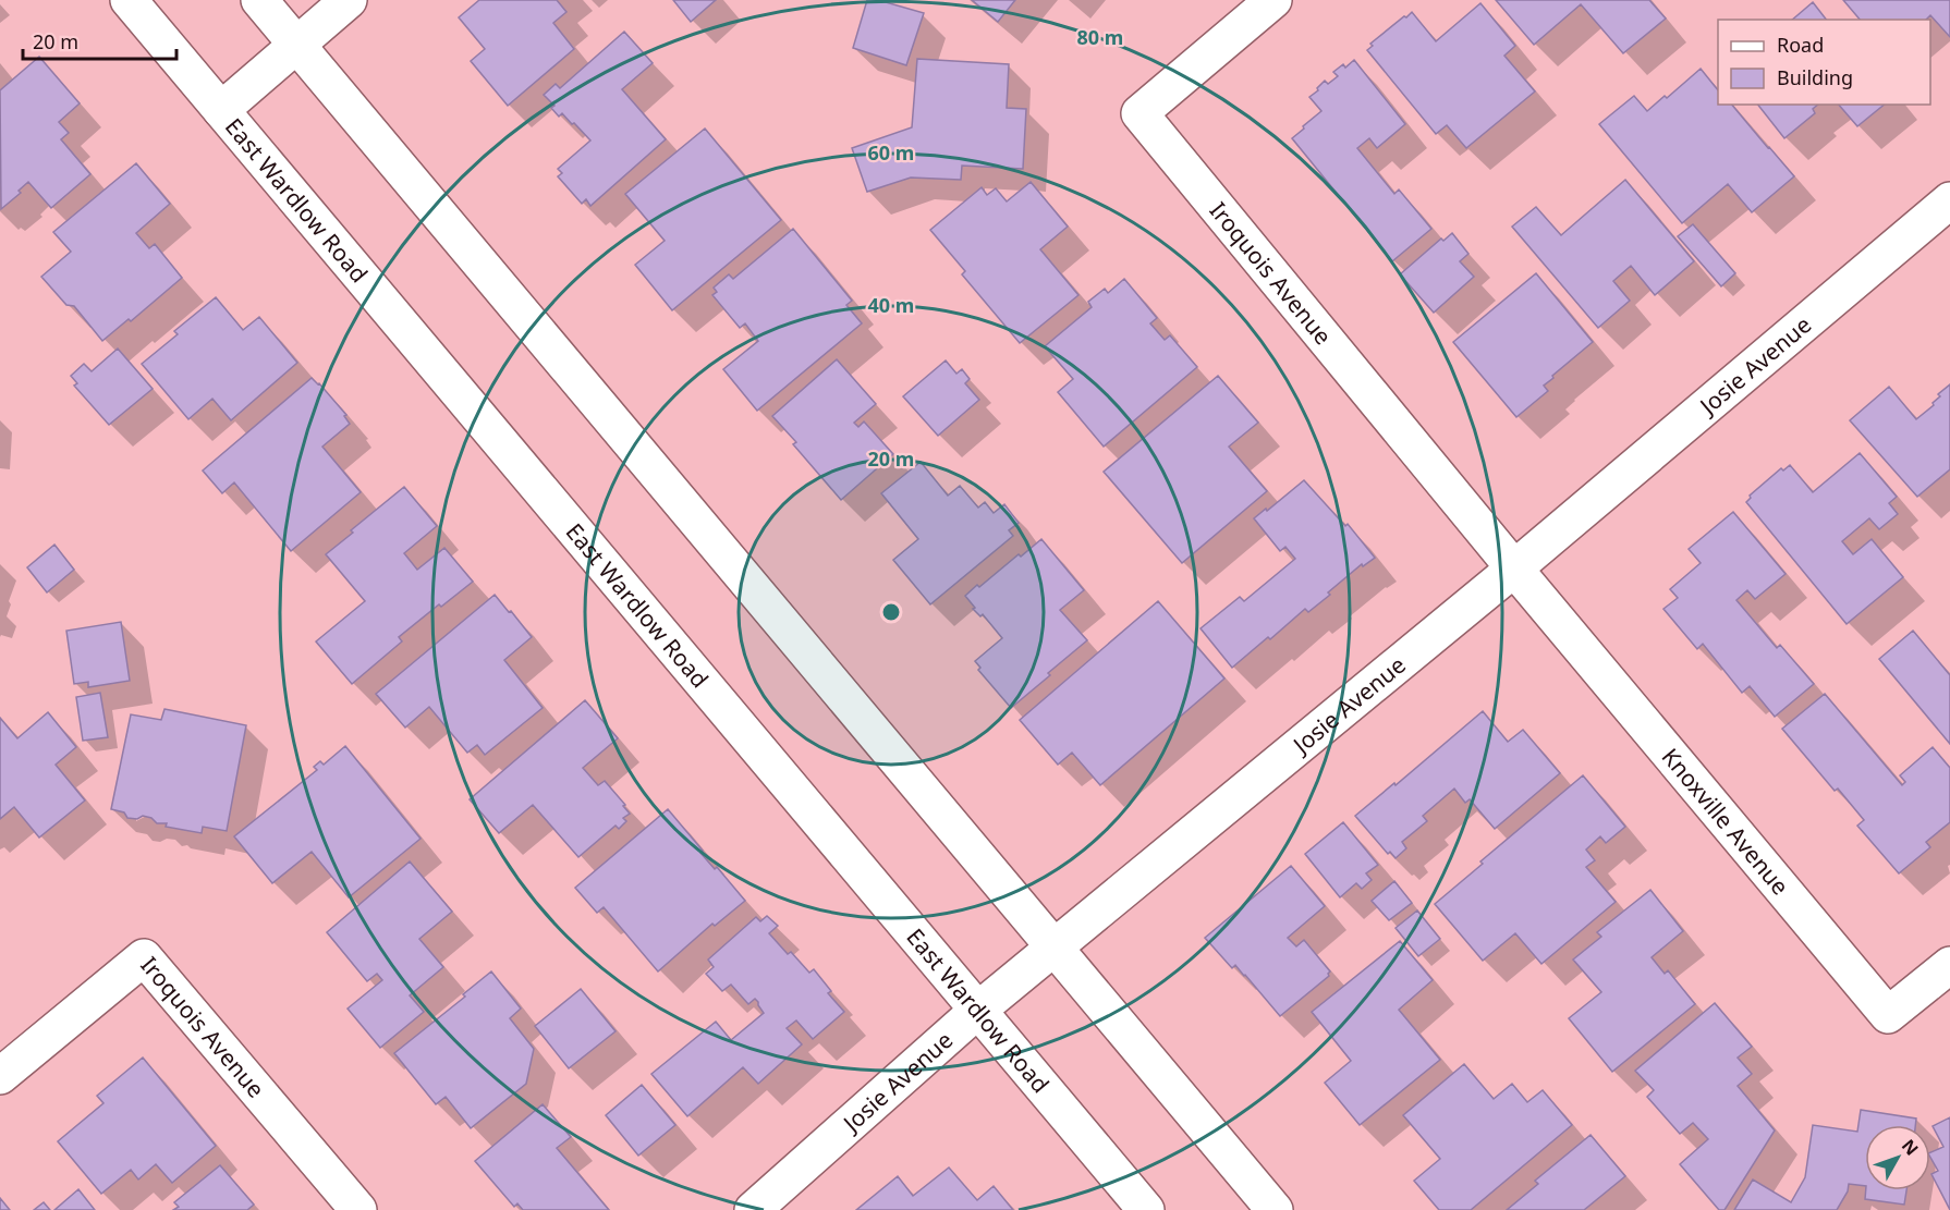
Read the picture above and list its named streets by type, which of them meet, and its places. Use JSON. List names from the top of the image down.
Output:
{
  "streets": {
    "street": [
      "East Wardlow Road",
      "Iroquois Avenue",
      "Josie Avenue",
      "Knoxville Avenue"
    ]
  },
  "crossings": [
    ["East Wardlow Road", "Josie Avenue"],
    ["Iroquois Avenue", "Josie Avenue"],
    ["Iroquois Avenue", "Knoxville Avenue"],
    ["Josie Avenue", "Knoxville Avenue"]
  ],
  "legend": ["Road", "Building"],
  "scale_bar": "20 m",
  "north": "top right",
  "rings": [
    "80 m",
    "60 m",
    "40 m",
    "20 m"
  ]
}
